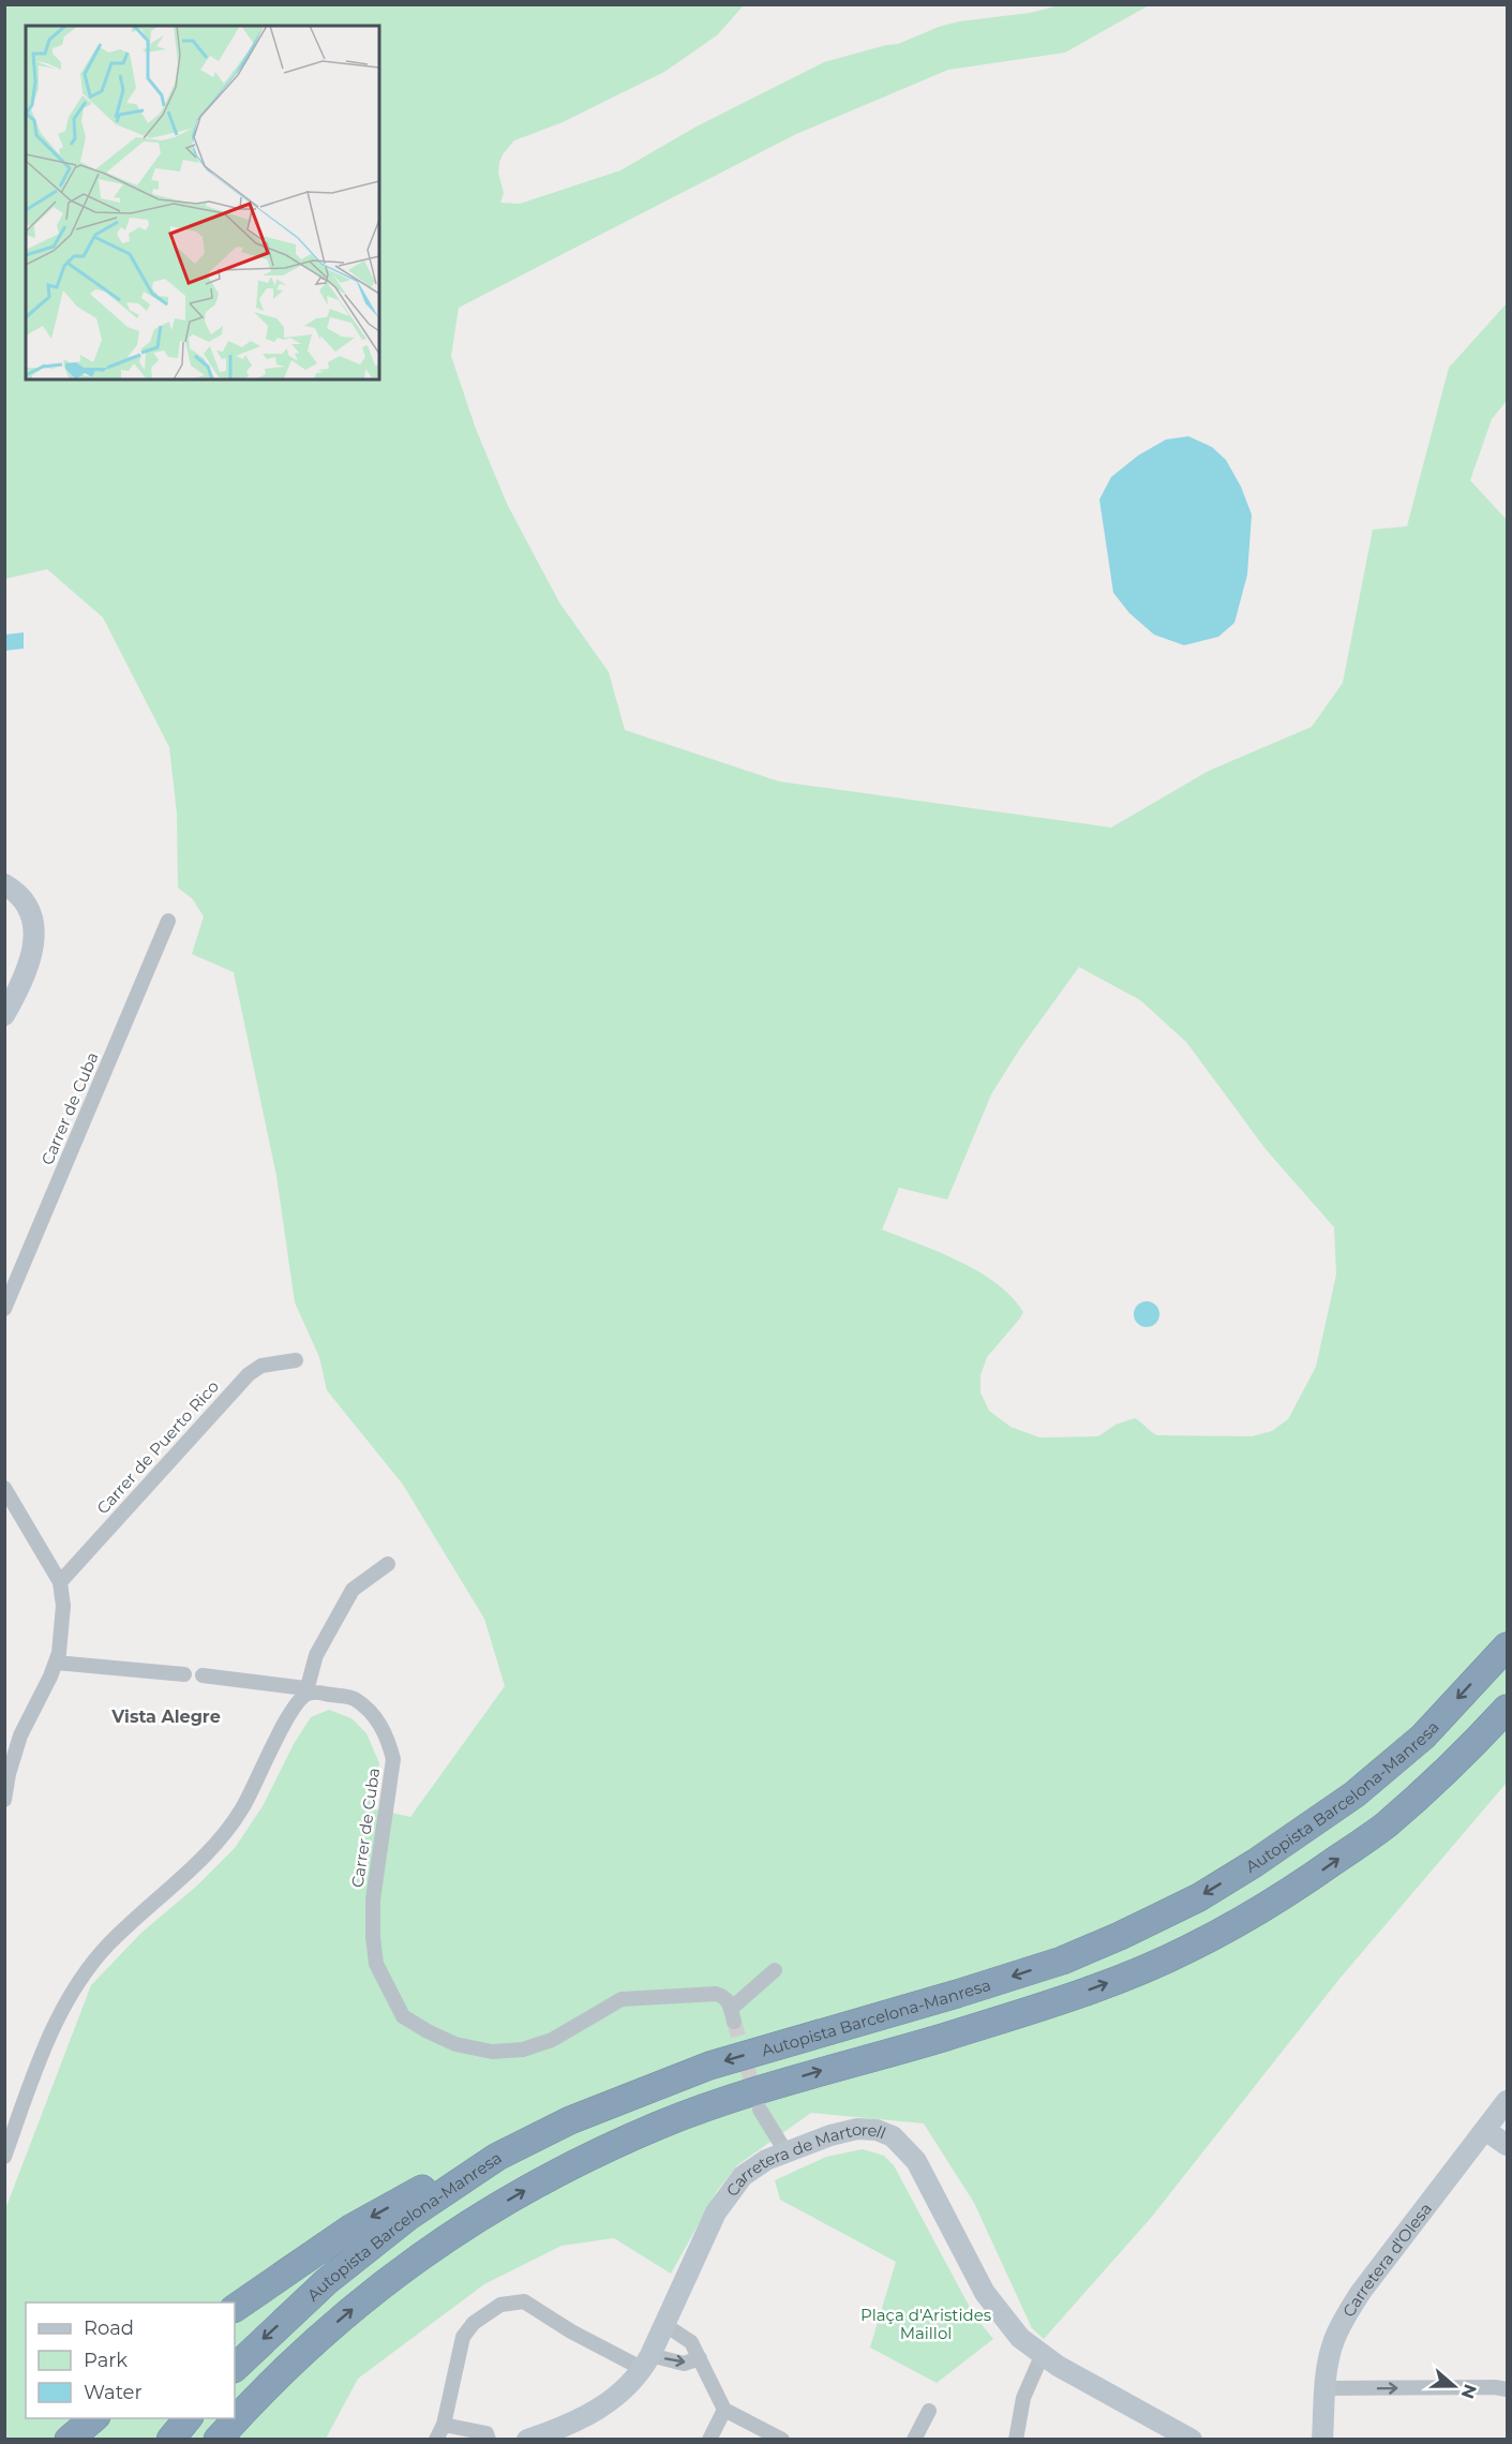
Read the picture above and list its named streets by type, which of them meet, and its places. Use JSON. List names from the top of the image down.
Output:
{
  "streets": {
    "highway": ["Autopista Barcelona-Manresa"],
    "street": [
      "Carrer de Cuba",
      "Carrer de Puerto Rico",
      "Carretera de Martorell",
      "Carretera d'Olesa"
    ]
  },
  "districts": ["Vista Alegre"],
  "parks": ["Plaça d'Aristides Maillol"],
  "legend": ["Road", "Park", "Water"],
  "north": "right"
}
